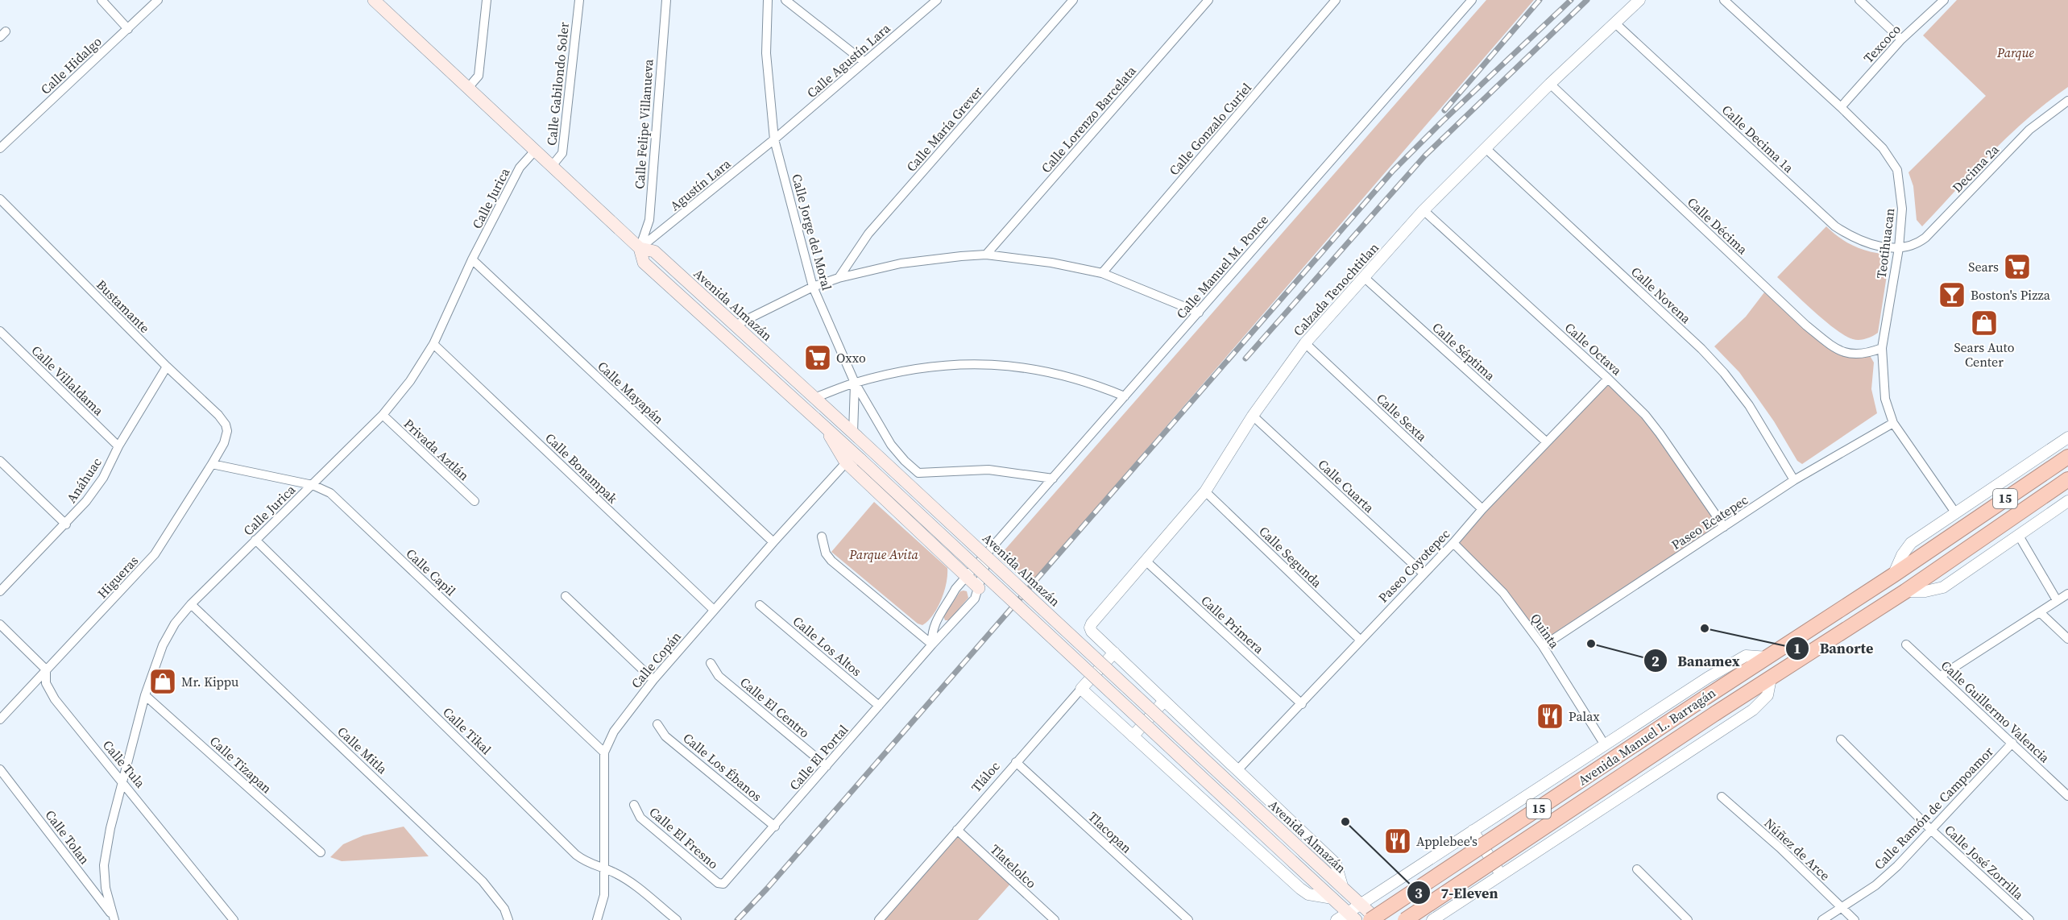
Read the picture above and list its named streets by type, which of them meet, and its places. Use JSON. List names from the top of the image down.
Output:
{
  "streets": {
    "highway": ["15", "Avenida Manuel L. Barragán"],
    "main road": ["Avenida Almazán"],
    "street": [
      "Texcoco",
      "Calle Agustín Lara",
      "Calle Hidalgo",
      "Calle Gabilondo Soler",
      "Calle Lorenzo Barcelata",
      "Calle Felipe Villanueva",
      "Calle María Grever",
      "Calle Gonzalo Curiel",
      "Calle Decima 1a",
      "Decima 2a",
      "Agustín Lara",
      "Calle Jurica",
      "Calle Décima",
      "Calle Jorge del Moral",
      "Teotihuacan",
      "Calle Manuel M. Ponce",
      "Calzada Tenochtitlan",
      "Calle Novena",
      "Bustamante",
      "Calle Octava",
      "Calle Séptima",
      "Calle Villaldama",
      "Calle Mayapán",
      "Calle Sexta",
      "Privada Aztlán",
      "Calle Bonampak",
      "Anáhuac",
      "Calle Cuarta",
      "Paseo Ecatepec",
      "Calle Segunda",
      "Paseo Coyotepec",
      "Calle Capil",
      "Higueras",
      "Calle Primera",
      "Quinta",
      "Calle Los Altos",
      "Calle Copán",
      "Calle El Centro",
      "Calle Guillermo Valencia",
      "Calle Tikal",
      "Calle Mitla",
      "Calle El Portal",
      "Calle Tula",
      "Calle Tizapan",
      "Calle Los Ébanos",
      "Tláloc",
      "Calle Ramón de Campoamor",
      "Tlacopan",
      "Calle Tolan",
      "Calle El Fresno",
      "Núñez de Arce",
      "Calle José Zorrilla",
      "Tlatelolco"
    ]
  },
  "crossings": [
    ["Texcoco", "Teotihuacan"],
    ["Calle Agustín Lara", "Agustín Lara"],
    ["Calle Agustín Lara", "Calle Jorge del Moral"],
    ["Calle Gabilondo Soler", "Avenida Almazán"],
    ["Calle Felipe Villanueva", "Agustín Lara"],
    ["Calle Felipe Villanueva", "Avenida Almazán"],
    ["Calle Decima 1a", "Decima 2a"],
    ["Calle Decima 1a", "Teotihuacan"],
    ["Calle Decima 1a", "Calzada Tenochtitlan"],
    ["Decima 2a", "Teotihuacan"],
    ["Agustín Lara", "Calle Jorge del Moral"],
    ["Agustín Lara", "Avenida Almazán"],
    ["Calle Jurica", "Avenida Almazán"],
    ["Calle Jurica", "Calle Mayapán"],
    ["Calle Jurica", "Privada Aztlán"],
    ["Calle Jurica", "Calle Bonampak"],
    ["Calle Jurica", "Calle Capil"],
    ["Calle Jurica", "Calle Tikal"],
    ["Calle Jurica", "Calle Mitla"],
    ["Calle Jurica", "Calle Tula"],
    ["Calle Jurica", "Calle Tizapan"],
    ["Calle Jurica", "Calle Tolan"],
    ["Calle Décima", "Teotihuacan"],
    ["Calle Décima", "Calzada Tenochtitlan"],
    ["Calle Jorge del Moral", "Calle Manuel M. Ponce"],
    ["Teotihuacan", "Paseo Ecatepec"],
    ["Calle Manuel M. Ponce", "Calle El Portal"],
    ["Calzada Tenochtitlan", "Calle Novena"],
    ["Calzada Tenochtitlan", "Calle Octava"],
    ["Calzada Tenochtitlan", "Calle Séptima"],
    ["Calzada Tenochtitlan", "Calle Sexta"],
    ["Calzada Tenochtitlan", "Calle Cuarta"],
    ["Calzada Tenochtitlan", "Calle Segunda"],
    ["Calzada Tenochtitlan", "Calle Primera"],
    ["Calzada Tenochtitlan", "Tláloc"],
    ["Calle Novena", "Paseo Ecatepec"],
    ["Avenida Almazán", "Calle Copán"],
    ["Bustamante", "Anáhuac"],
    ["Bustamante", "Higueras"],
    ["Calle Octava", "Paseo Ecatepec"],
    ["Calle Octava", "Paseo Coyotepec"],
    ["Calle Séptima", "Paseo Coyotepec"],
    ["Calle Villaldama", "Anáhuac"],
    ["Calle Mayapán", "Calle Copán"],
    ["Calle Sexta", "Paseo Coyotepec"],
    ["Calle Bonampak", "Calle Copán"],
    ["Calle Cuarta", "Paseo Coyotepec"],
    ["Paseo Ecatepec", "Quinta"],
    ["Calle Segunda", "Paseo Coyotepec"],
    ["Paseo Coyotepec", "Calle Primera"],
    ["Paseo Coyotepec", "Quinta"],
    ["Calle Capil", "Higueras"],
    ["Calle Capil", "Calle Copán"],
    ["Higueras", "Calle Tula"],
    ["Calle Los Altos", "Calle El Portal"],
    ["Calle Copán", "Calle Tikal"],
    ["Calle El Centro", "Calle El Portal"],
    ["Calle Guillermo Valencia", "Calle Ramón de Campoamor"],
    ["Calle El Portal", "Calle Los Ébanos"],
    ["Calle El Portal", "Calle El Fresno"],
    ["Tláloc", "Tlacopan"],
    ["Tláloc", "Tlatelolco"],
    ["Calle Ramón de Campoamor", "Núñez de Arce"],
    ["Calle Ramón de Campoamor", "Calle José Zorrilla"]
  ],
  "parks": ["Parque", "Parque Avita"],
  "places": {
    "supermarket": ["Sears", "Oxxo"],
    "bar": ["Boston's Pizza"],
    "shop": ["Sears Auto Center", "Mr. Kippu"],
    "other": ["Banorte", "Banamex", "7-Eleven"],
    "restaurant": ["Palax", "Applebee's"]
  }
}
